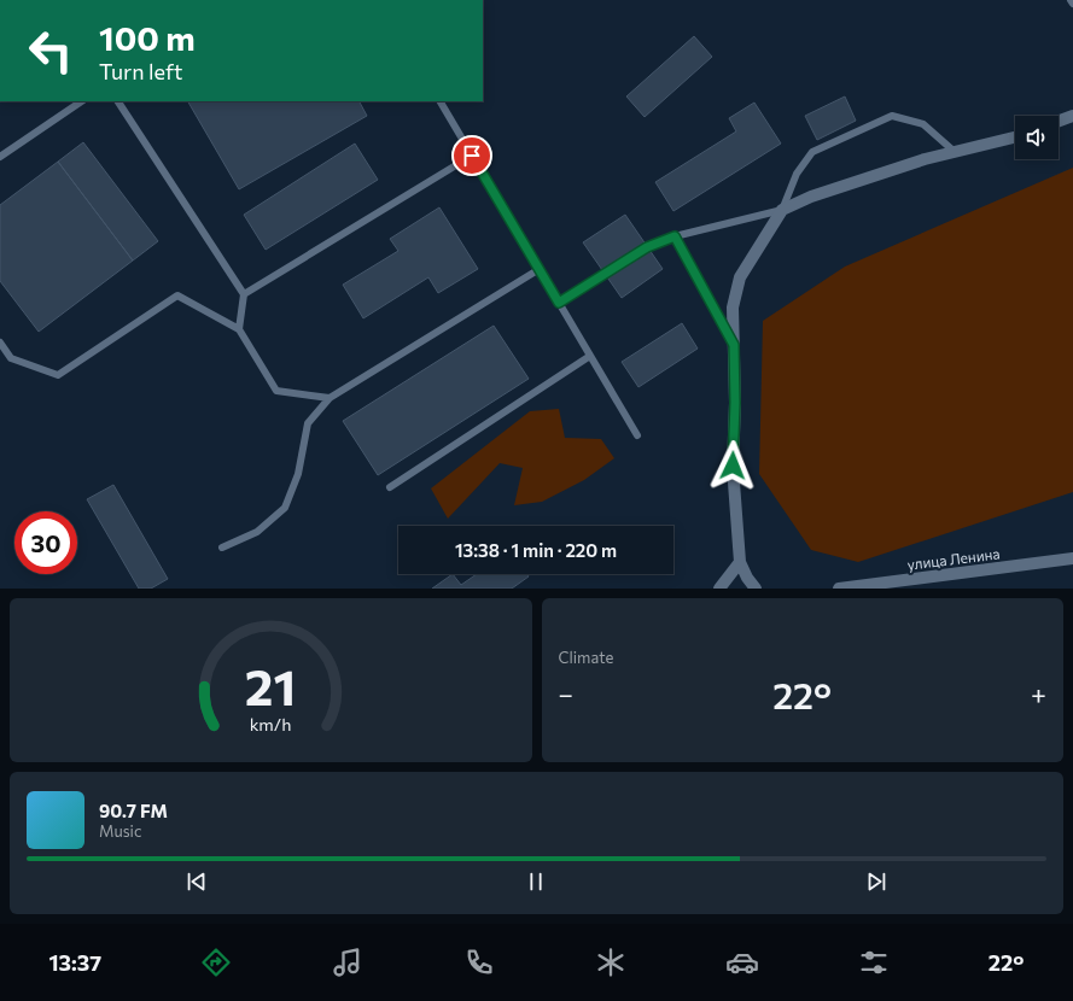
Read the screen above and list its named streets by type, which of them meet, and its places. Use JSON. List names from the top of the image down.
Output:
{
  "streets": {
    "street": ["улица Ленина"]
  },
  "page": {
    "turn": ["100 m", "Turn left"],
    "limit": "30",
    "trip": "13:38 · 1 min · 220 m",
    "tile": "Climate",
    "heat": ["−", "22°", "+"],
    "song": ["90.7 FM", "Music"],
    "tabs": ["13:37", "22°"],
    "gauge": ["21", "km/h"]
  }
}
